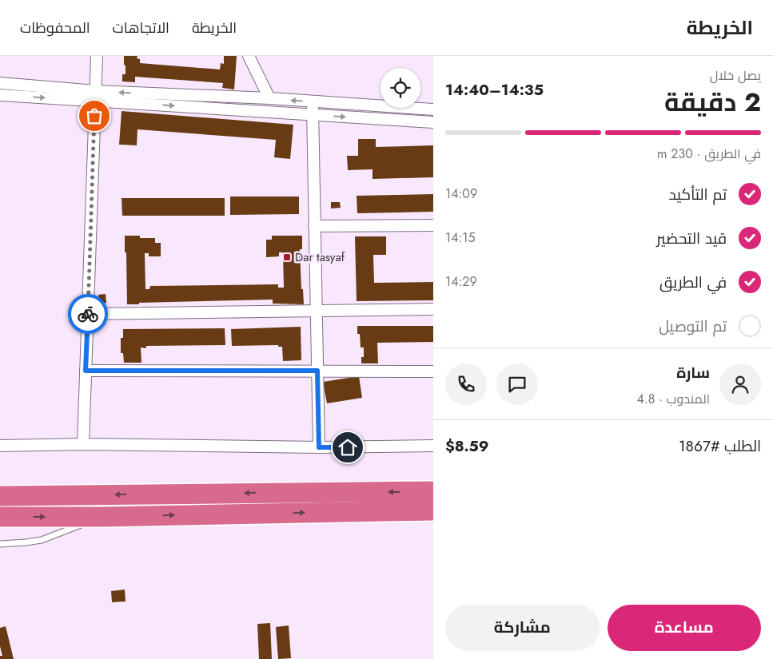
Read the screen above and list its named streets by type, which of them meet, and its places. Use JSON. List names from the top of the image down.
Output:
{
  "places": {
    "transit": ["Dar tasyaf"]
  },
  "page": {
    "header": "الخريطة",
    "nav": ["الخريطة", "الاتجاهات", "المحفوظات"],
    "heading": ["2 دقيقة", "يصل خلال", "14:35–14:40"],
    "panel": [
      "سارة",
      "المندوب · 4.8",
      "الطلب #1867",
      "$8.59"
    ],
    "bar": "في الطريق · 230 m",
    "list": [
      ["تم التأكيد", "14:09"],
      ["قيد التحضير", "14:15"],
      ["في الطريق", "14:29"],
      "تم التوصيل"
    ],
    "buttons": ["مساعدة", "مشاركة"]
  }
}
